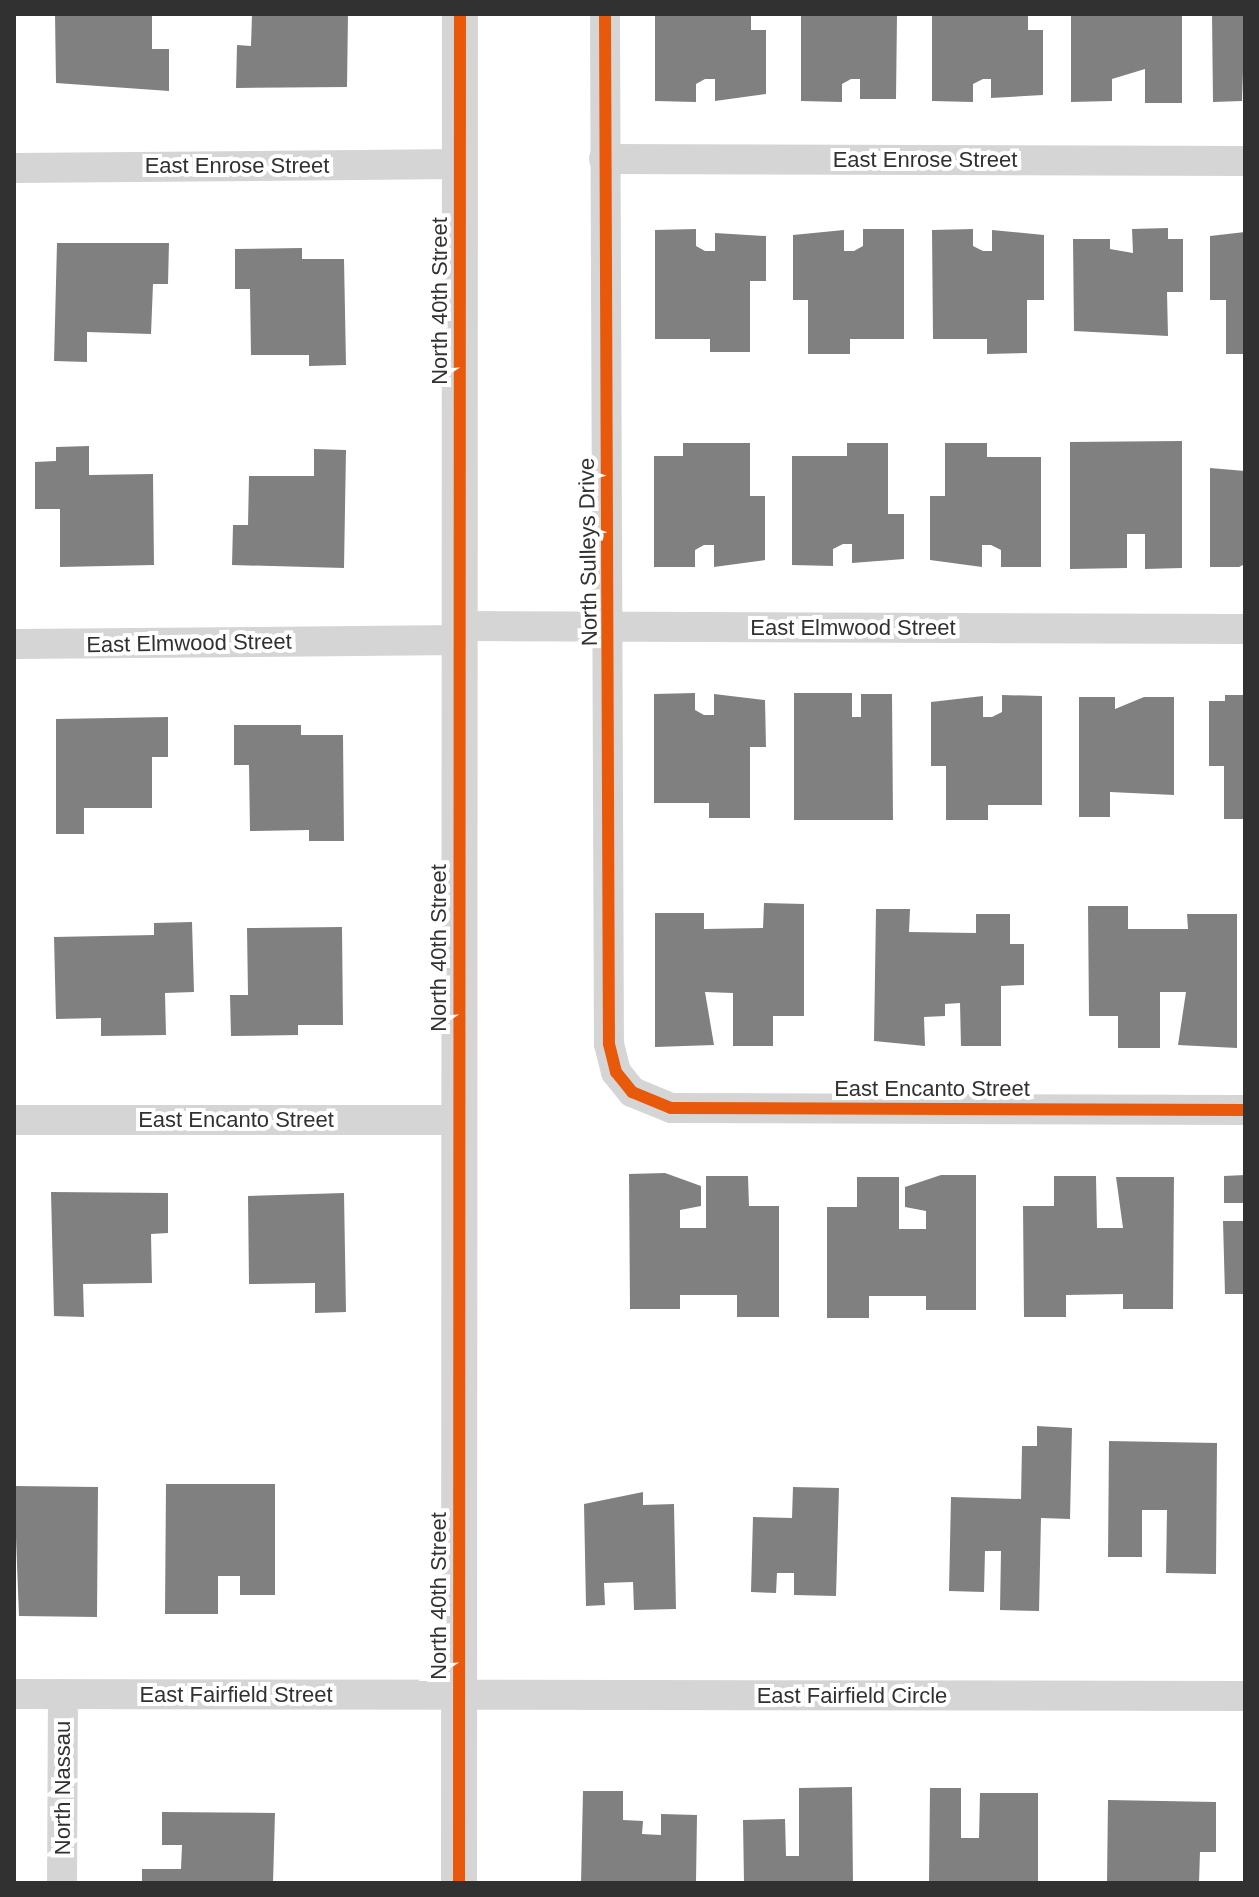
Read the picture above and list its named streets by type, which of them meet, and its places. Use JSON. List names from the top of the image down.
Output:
{
  "streets": {
    "street": [
      "East Enrose Street",
      "North 40th Street",
      "North Sulleys Drive",
      "East Elmwood Street",
      "East Encanto Street",
      "East Fairfield Street",
      "East Fairfield Circle",
      "North Nassau"
    ]
  },
  "crossings": [
    ["East Enrose Street", "North 40th Street"],
    ["East Enrose Street", "North Sulleys Drive"],
    ["North 40th Street", "East Elmwood Street"],
    ["North 40th Street", "East Encanto Street"],
    ["North 40th Street", "East Fairfield Street"],
    ["North 40th Street", "East Fairfield Circle"],
    ["North Sulleys Drive", "East Elmwood Street"],
    ["North Sulleys Drive", "East Encanto Street"],
    ["East Fairfield Street", "East Fairfield Circle"],
    ["East Fairfield Street", "North Nassau"]
  ]
}
